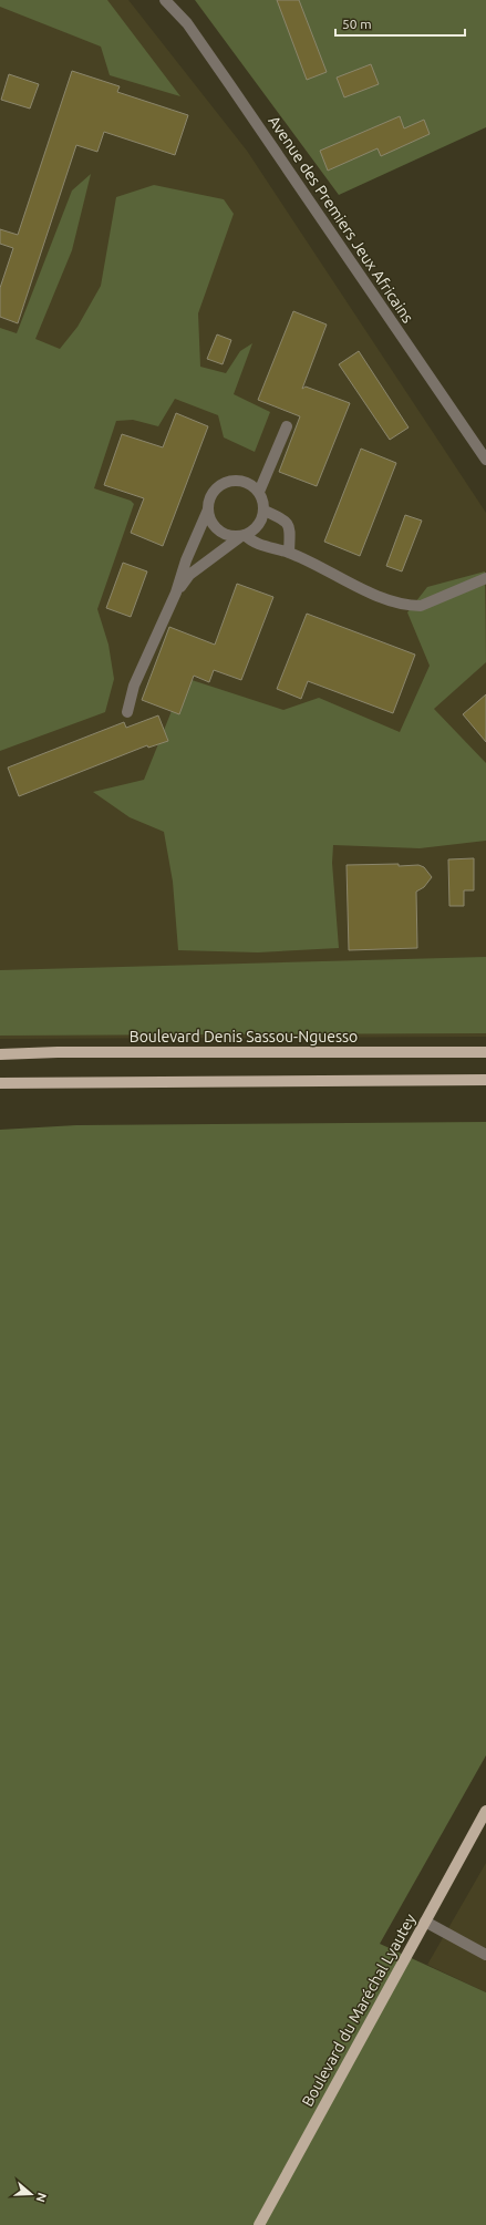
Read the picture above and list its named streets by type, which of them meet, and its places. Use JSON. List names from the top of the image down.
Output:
{
  "streets": {
    "main road": ["Boulevard Denis Sassou-Nguesso", "Boulevard du Maréchal Lyautey"],
    "street": ["Avenue des Premiers Jeux Africains"]
  },
  "scale_bar": "50 m",
  "north": "right"
}
